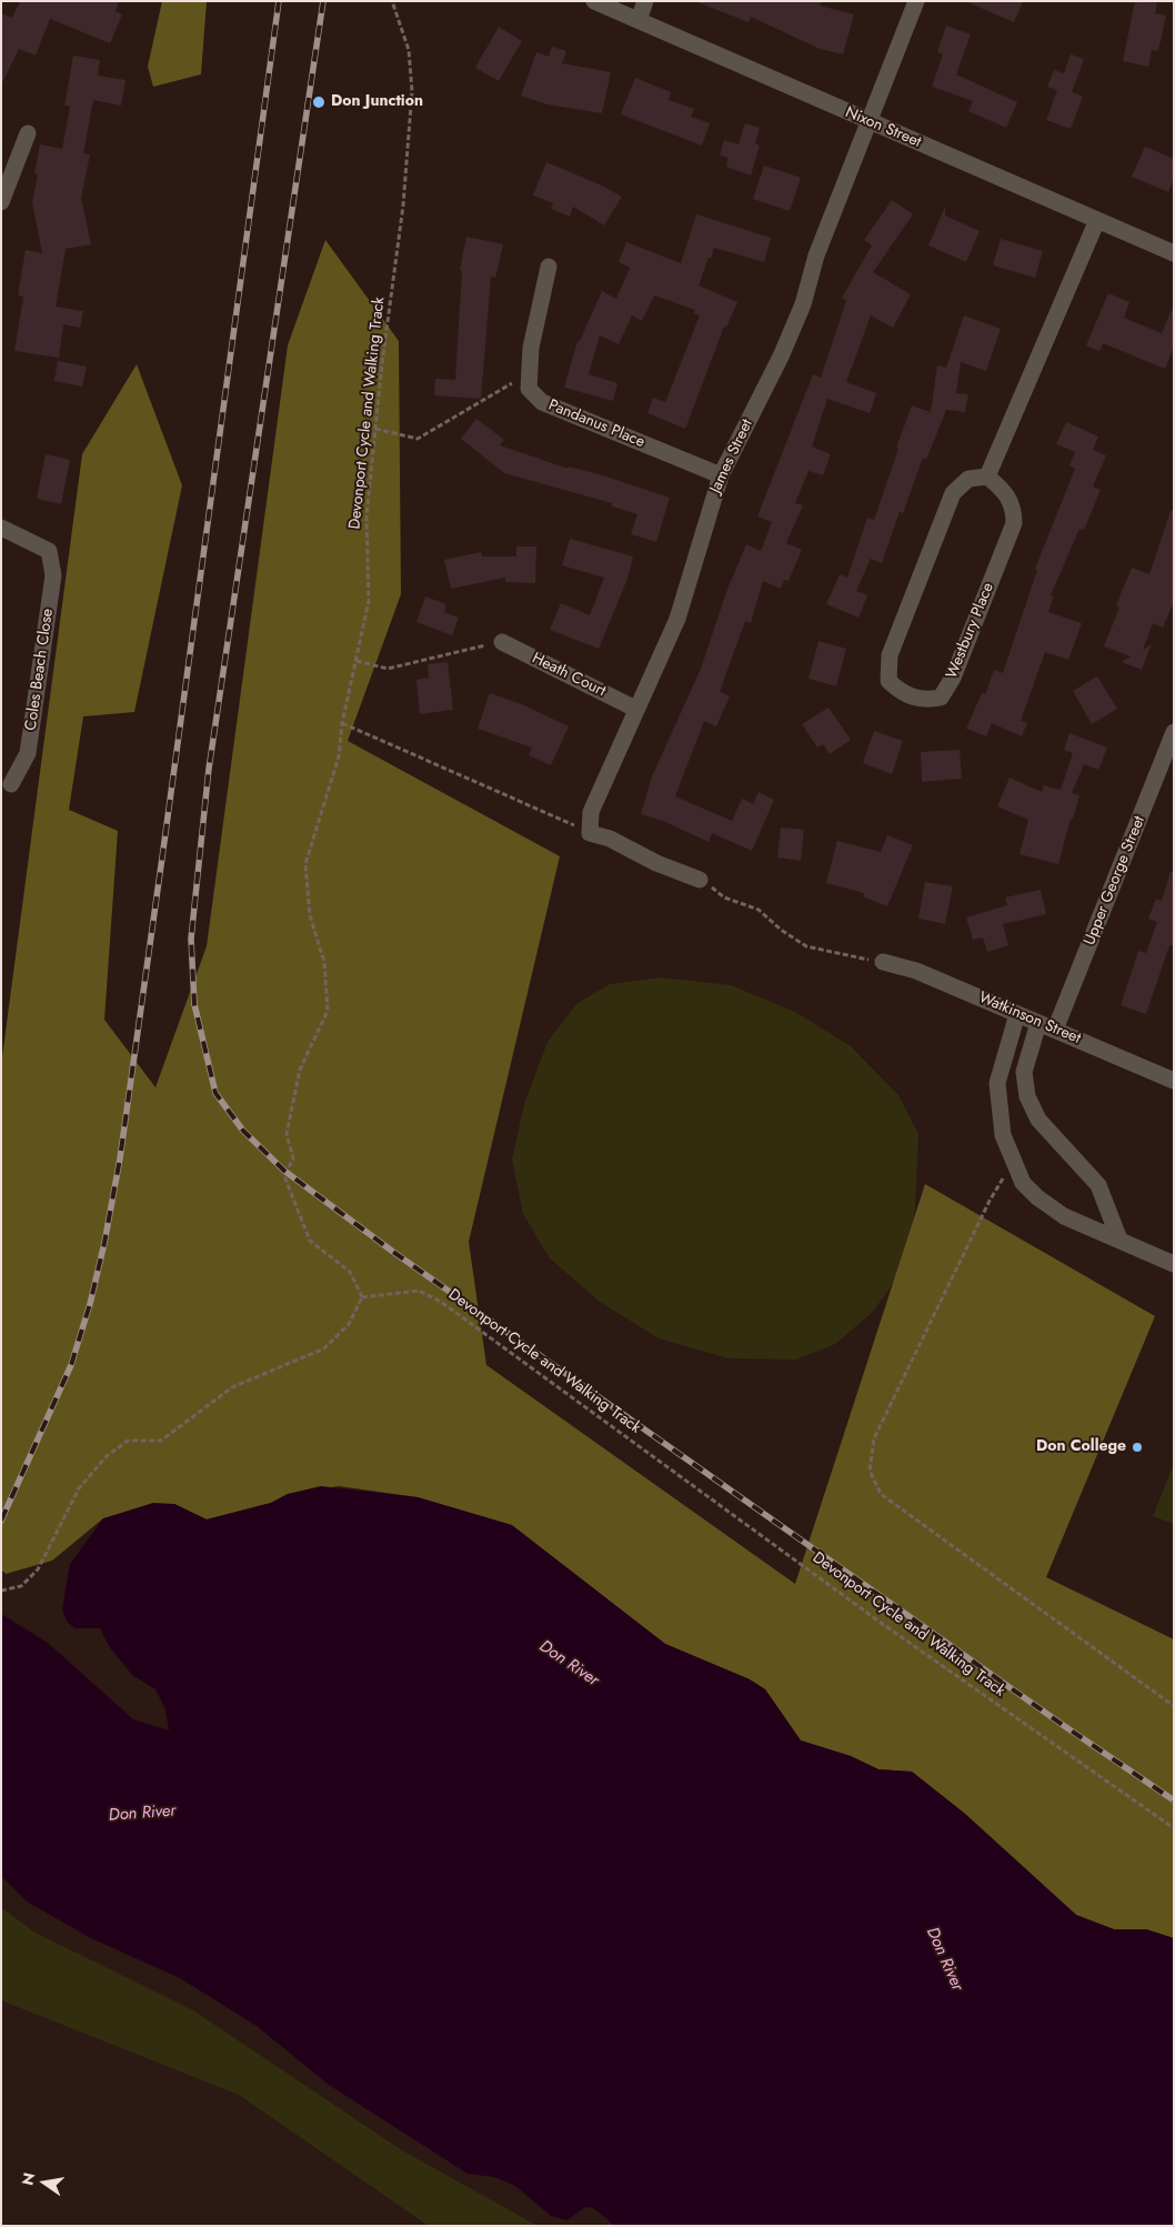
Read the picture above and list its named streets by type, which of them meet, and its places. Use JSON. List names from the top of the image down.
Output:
{
  "streets": {
    "street": [
      "Nixon Street",
      "Pandanus Place",
      "James Street",
      "Westbury Place",
      "Coles Beach Close",
      "Heath Court",
      "Upper George Street",
      "Watkinson Street"
    ],
    "path": ["Devonport Cycle and Walking Track"]
  },
  "crossings": [
    ["Nixon Street", "James Street"],
    ["Pandanus Place", "James Street"],
    ["James Street", "Heath Court"],
    ["Upper George Street", "Watkinson Street"]
  ],
  "water": ["Don River"],
  "places": ["Don Junction", "Don College"],
  "north": "left"
}
